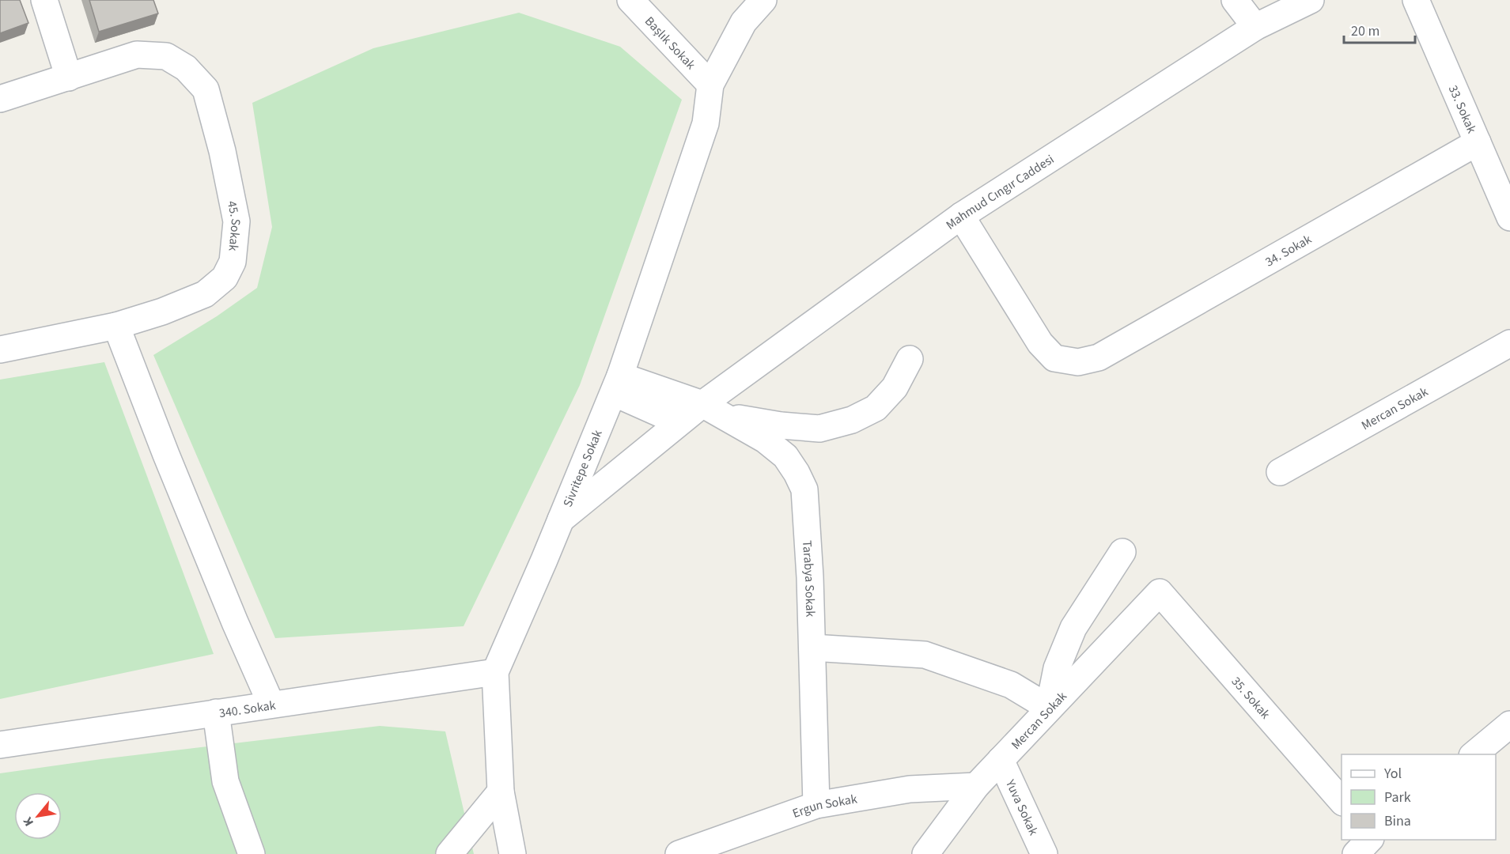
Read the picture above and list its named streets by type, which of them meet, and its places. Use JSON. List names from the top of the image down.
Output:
{
  "streets": {
    "street": [
      "Başlık Sokak",
      "33. Sokak",
      "Mahmud Cıngır Caddesi",
      "45. Sokak",
      "34. Sokak",
      "Mercan Sokak",
      "Sivritepe Sokak",
      "Tarabya Sokak",
      "35. Sokak",
      "340. Sokak",
      "Ergun Sokak",
      "Yuva Sokak"
    ]
  },
  "crossings": [
    ["Başlık Sokak", "Sivritepe Sokak"],
    ["33. Sokak", "34. Sokak"],
    ["Mahmud Cıngır Caddesi", "34. Sokak"],
    ["Mahmud Cıngır Caddesi", "Sivritepe Sokak"],
    ["Mahmud Cıngır Caddesi", "Tarabya Sokak"],
    ["Mercan Sokak", "35. Sokak"],
    ["Mercan Sokak", "Ergun Sokak"],
    ["Mercan Sokak", "Yuva Sokak"],
    ["Sivritepe Sokak", "340. Sokak"],
    ["Tarabya Sokak", "Ergun Sokak"]
  ],
  "legend": ["Yol", "Park", "Bina"],
  "scale_bar": "20 m",
  "north": "bottom left"
}
